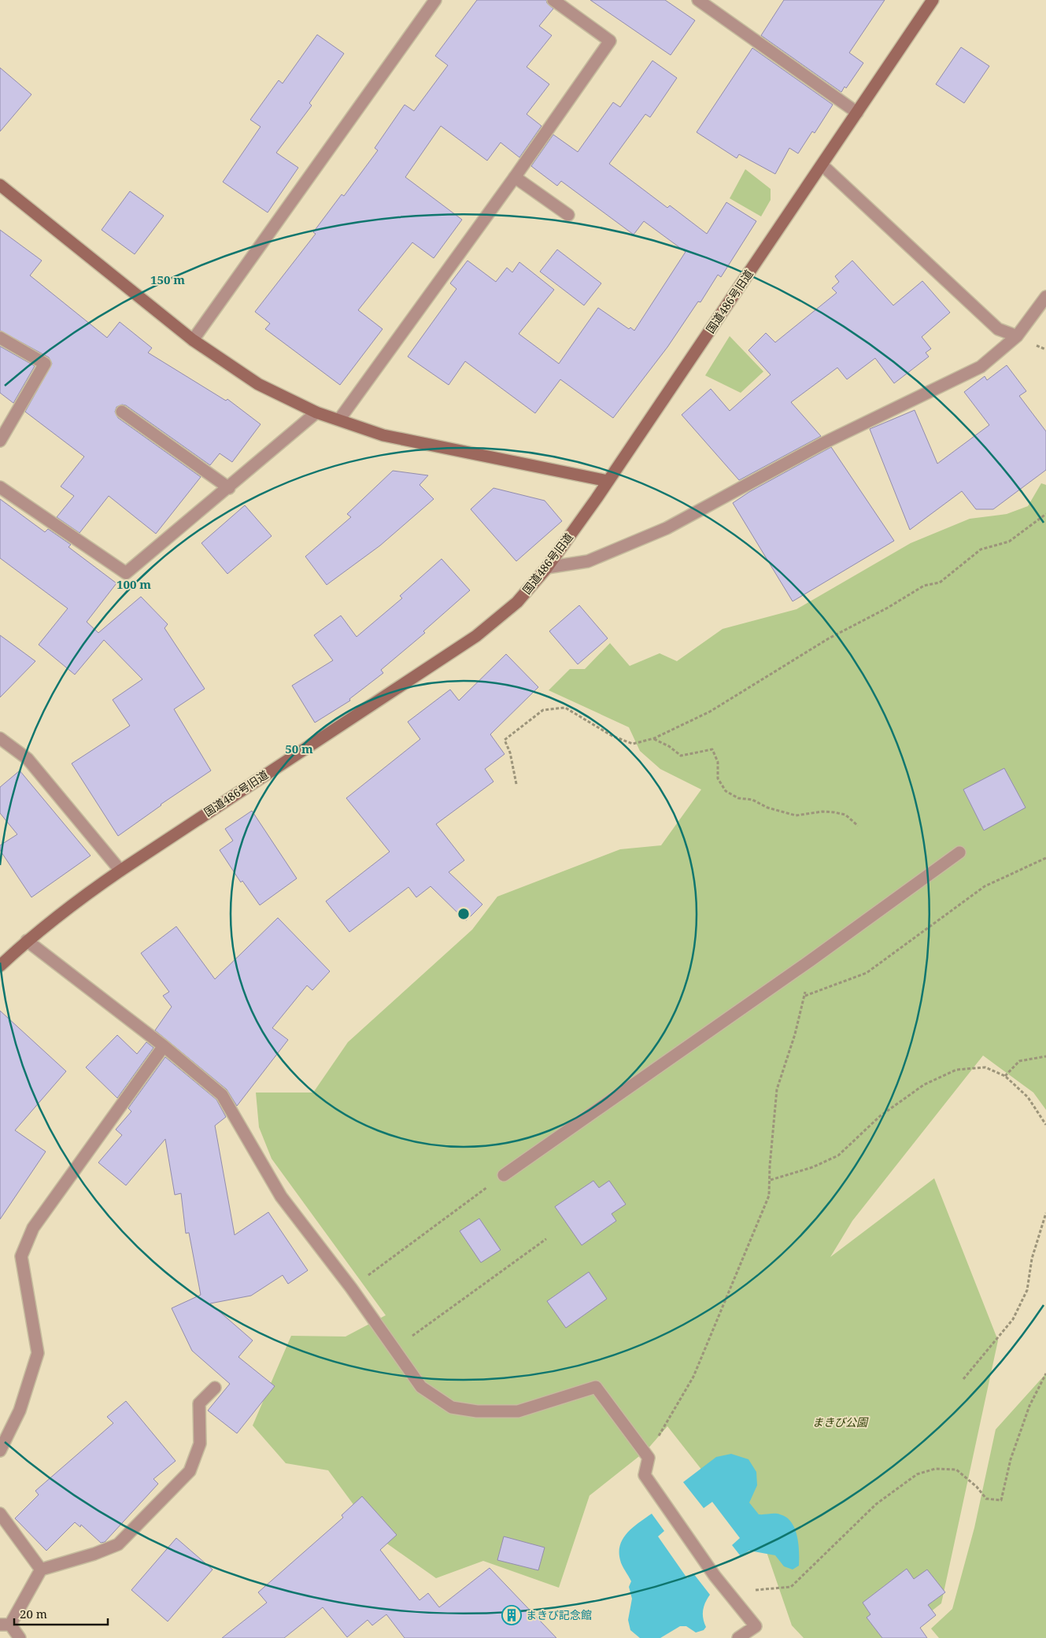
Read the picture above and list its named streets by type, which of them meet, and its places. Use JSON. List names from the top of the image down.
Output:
{
  "streets": {
    "street": ["国道486号旧道"]
  },
  "parks": ["まきび公園"],
  "places": {
    "building": ["まきび記念館"]
  },
  "scale_bar": "20 m",
  "rings": ["150 m", "100 m", "50 m"]
}
